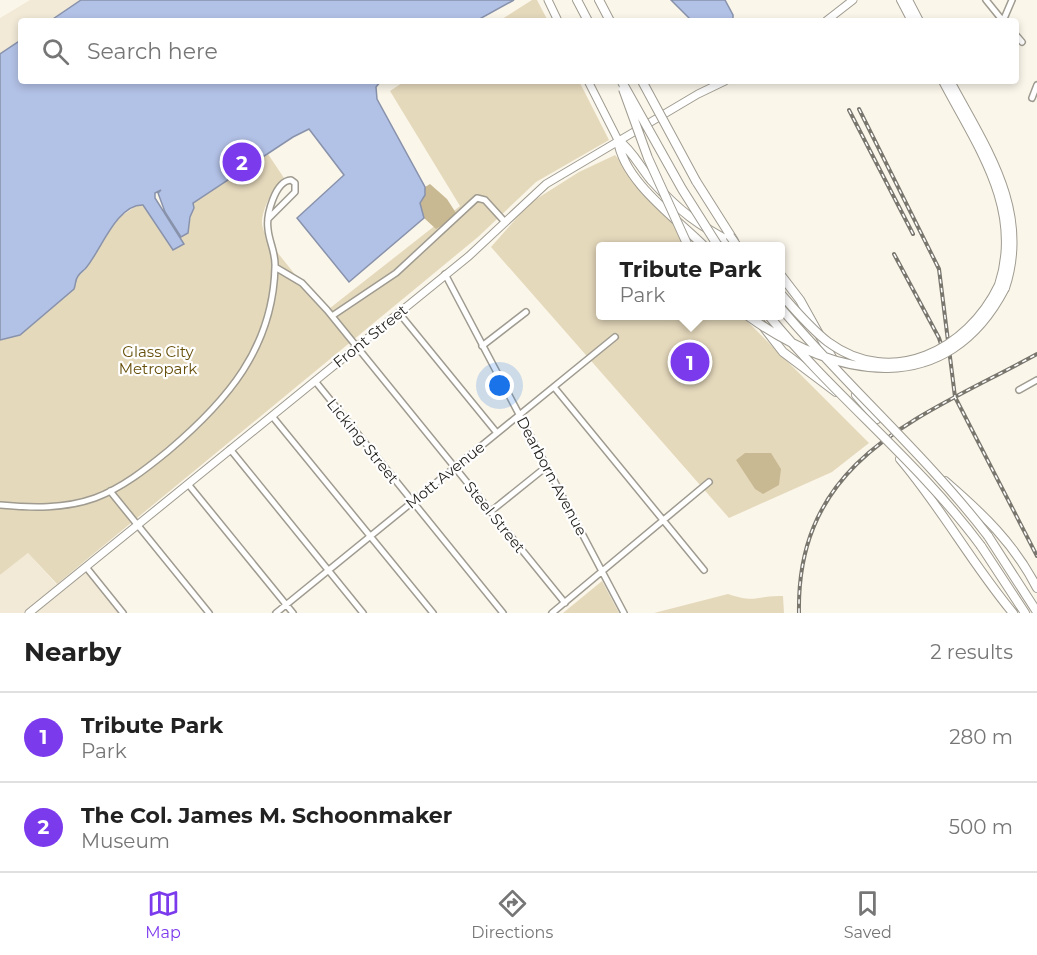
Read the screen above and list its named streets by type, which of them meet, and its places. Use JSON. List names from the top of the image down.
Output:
{
  "streets": {
    "main road": ["Front Street"],
    "street": [
      "Licking Street",
      "Mott Avenue",
      "Dearborn Avenue",
      "Steel Street"
    ]
  },
  "crossings": [
    ["Front Street", "Licking Street"],
    ["Front Street", "Dearborn Avenue"],
    ["Front Street", "Steel Street"],
    ["Licking Street", "Mott Avenue"],
    ["Mott Avenue", "Dearborn Avenue"],
    ["Mott Avenue", "Steel Street"]
  ],
  "parks": ["Glass City Metropark"],
  "page": {
    "search": "Search here",
    "pins": ["2", "1"],
    "popup": ["Tribute Park", "Park"],
    "heading": ["Nearby", "2 results"],
    "list": [
      {
        "mark": "1",
        "name": "Tribute Park",
        "note": "Park",
        "value": "280 m"
      },
      {
        "mark": "2",
        "name": "The Col. James M. Schoonmaker",
        "note": "Museum",
        "value": "500 m"
      }
    ],
    "nav": ["Map", "Directions", "Saved"]
  }
}
